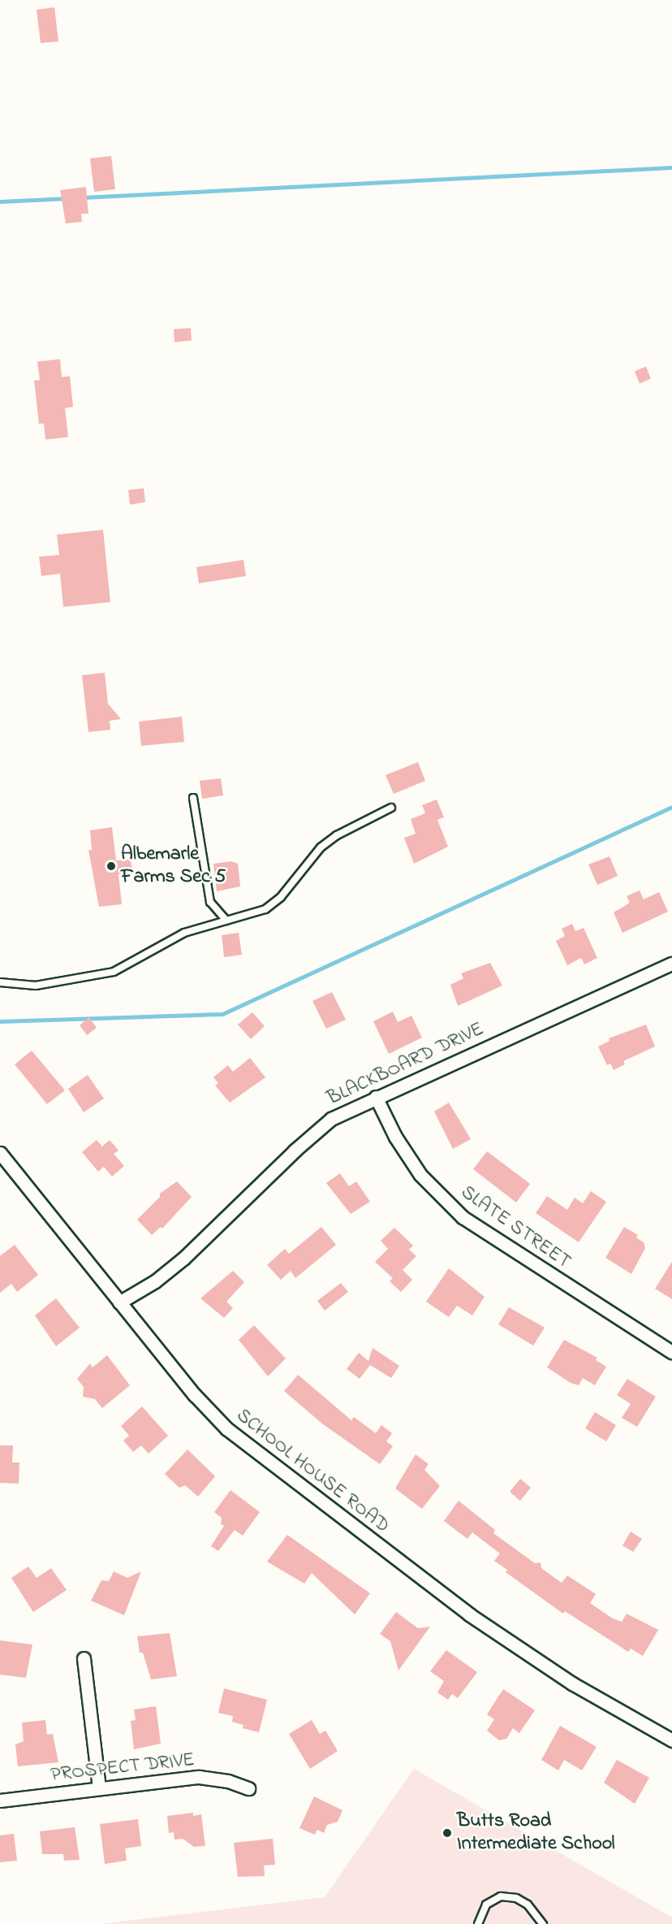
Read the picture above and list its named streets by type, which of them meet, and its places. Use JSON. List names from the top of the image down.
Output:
{
  "streets": {
    "street": [
      "BLACKBOARD DRIVE",
      "SLATE STREET",
      "SCHOOL HOUSE ROAD",
      "PROSPECT DRIVE"
    ]
  },
  "crossings": [
    ["BLACKBOARD DRIVE", "SLATE STREET"],
    ["BLACKBOARD DRIVE", "SCHOOL HOUSE ROAD"]
  ],
  "places": ["Albemarle Farms Sec 5", "Butts Road Intermediate School"]
}
